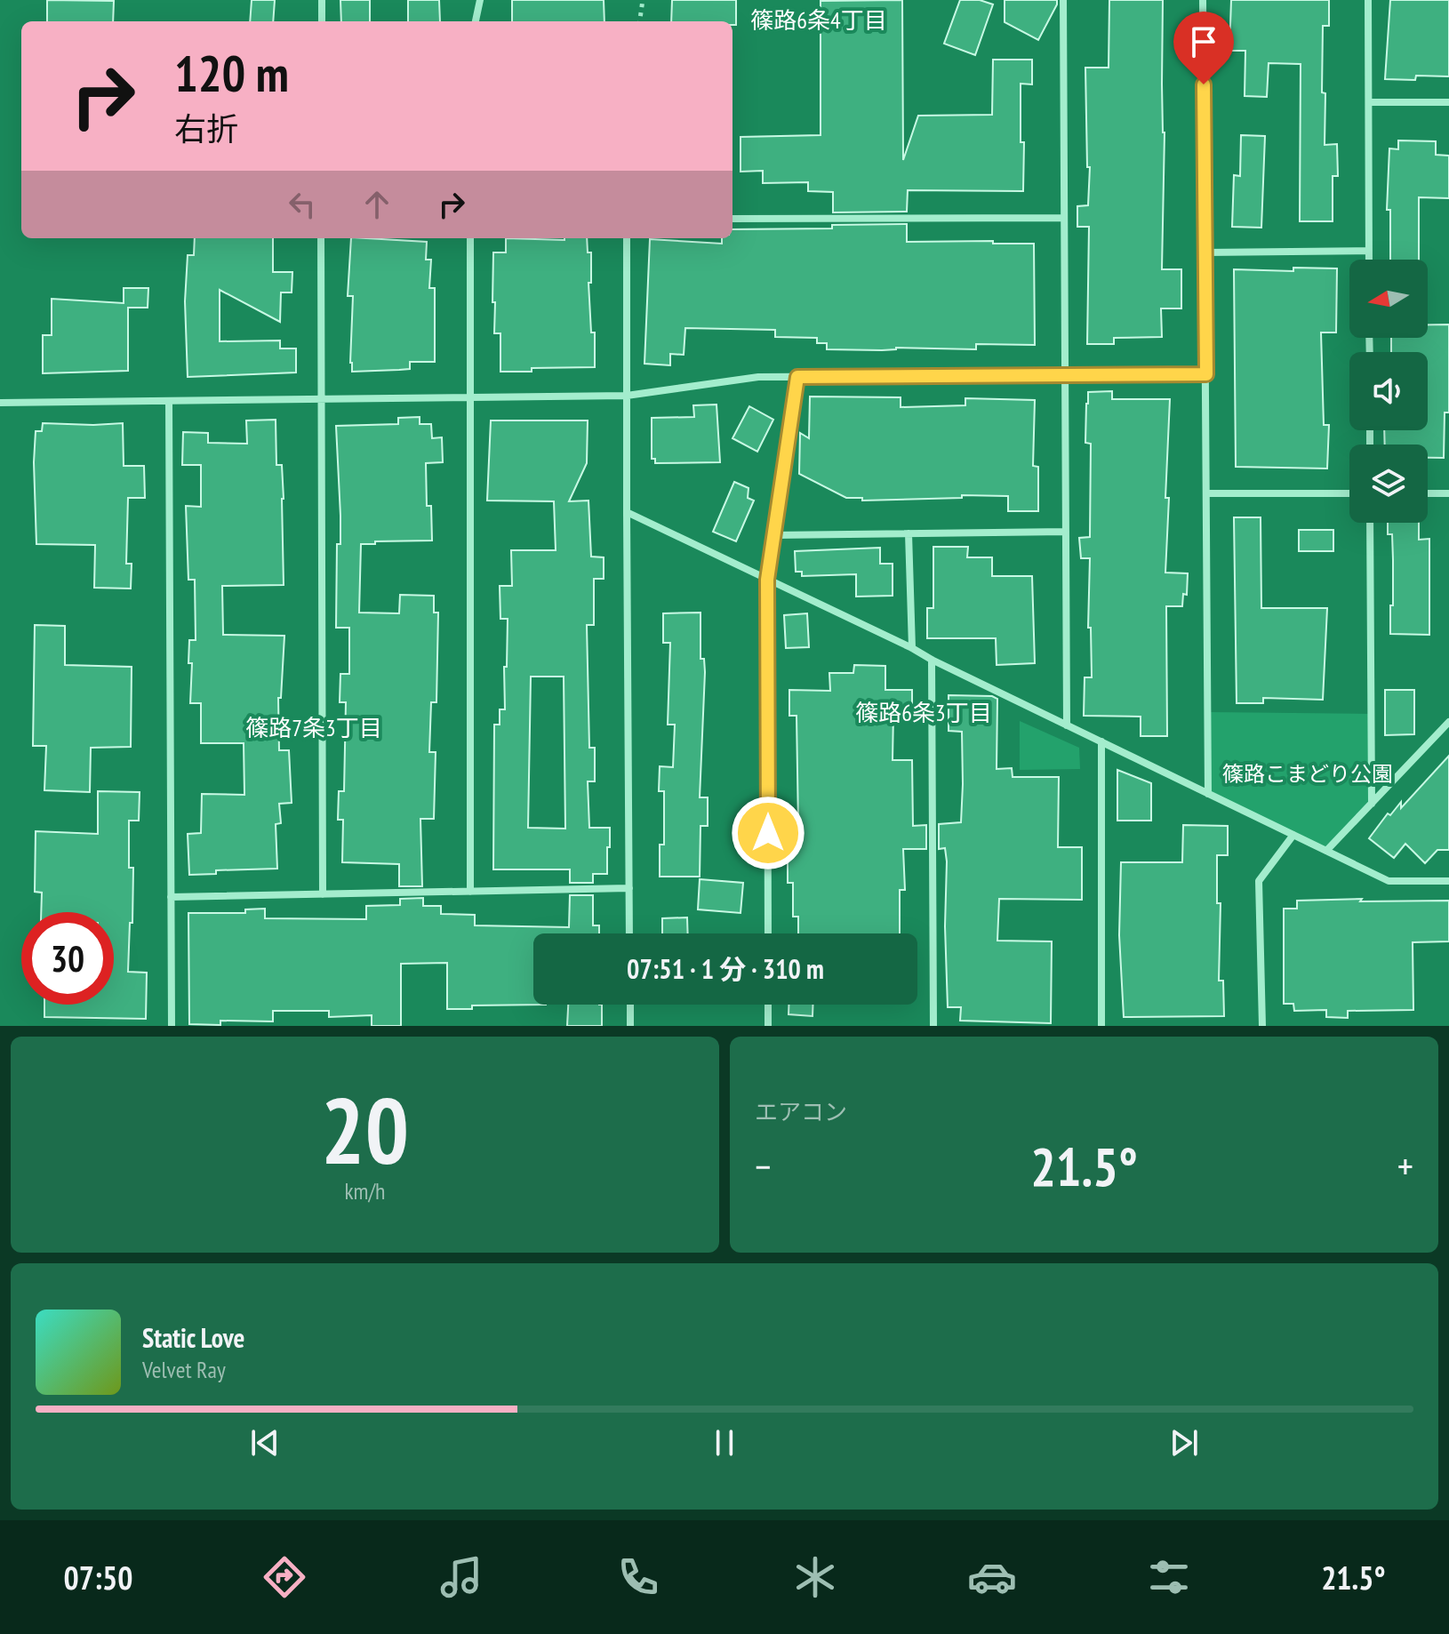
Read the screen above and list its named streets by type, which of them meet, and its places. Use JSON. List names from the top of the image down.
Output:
{
  "districts": ["篠路6条4丁目", "篠路6条3丁目", "篠路7条3丁目"],
  "parks": ["篠路こまどり公園"],
  "north": "left",
  "page": {
    "turn": ["120 m", "右折"],
    "limit": "30",
    "trip": "07:51 · 1 分 · 310 m",
    "tile": [
      ["20", "km/h"],
      "エアコン"
    ],
    "heat": ["−", "21.5°", "+"],
    "song": ["Static Love", "Velvet Ray"],
    "tabs": ["07:50", "21.5°"]
  }
}
